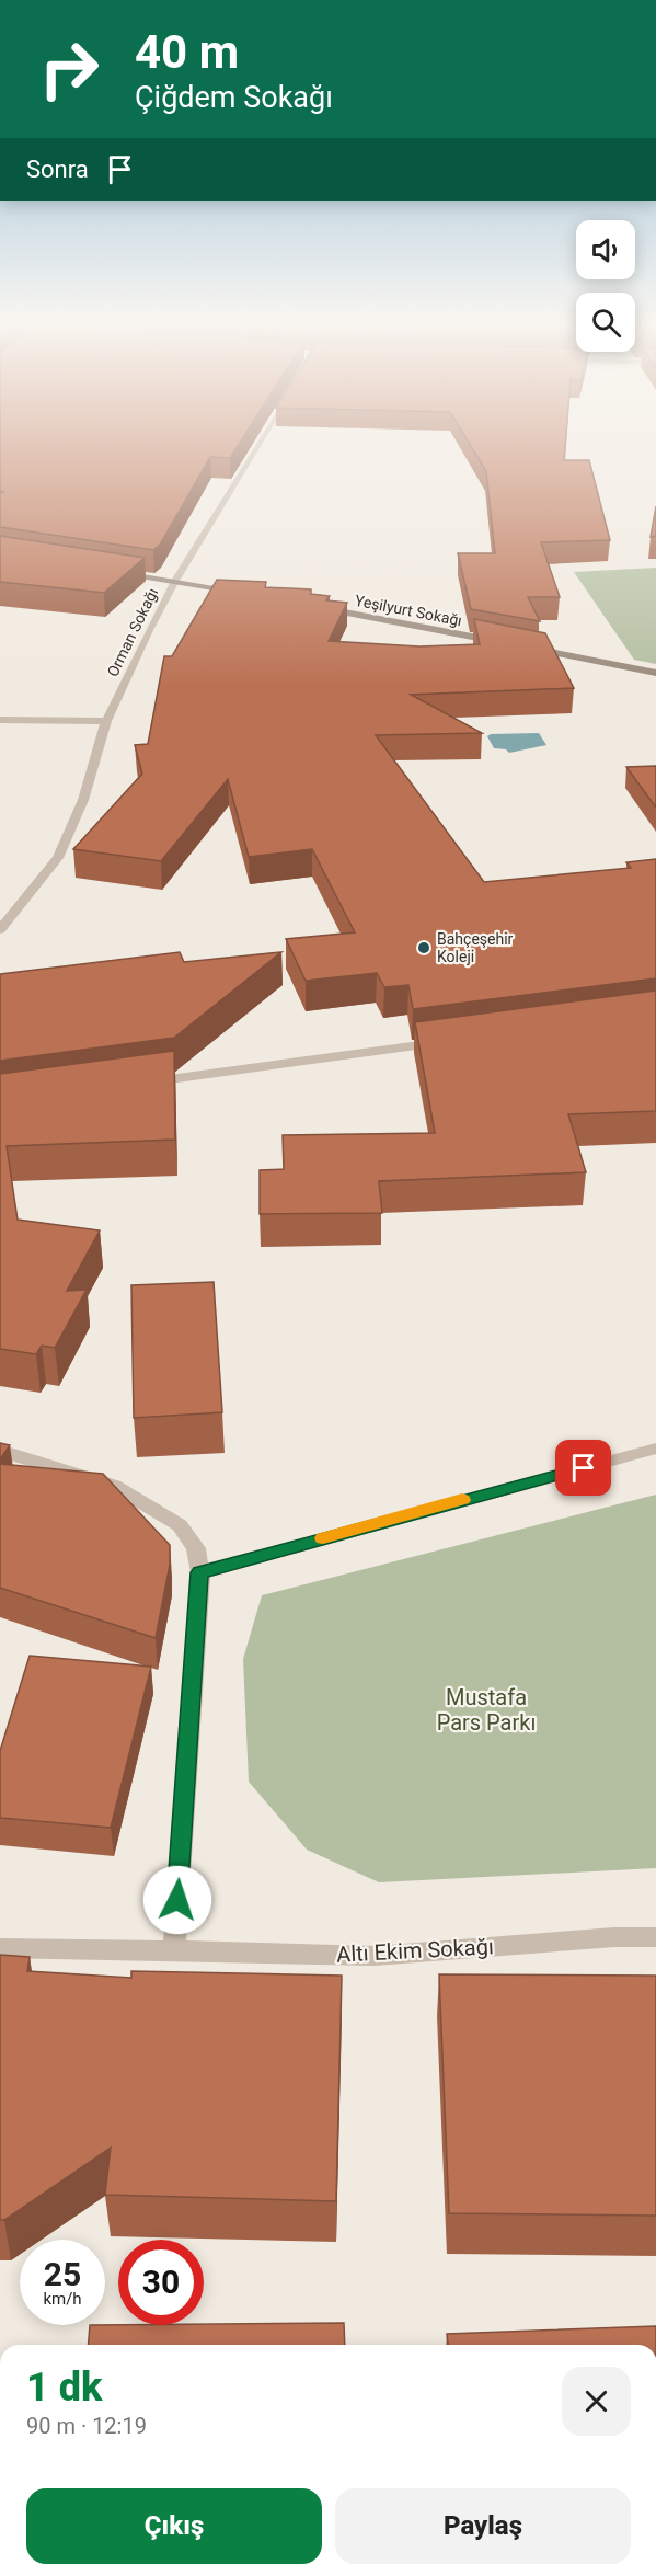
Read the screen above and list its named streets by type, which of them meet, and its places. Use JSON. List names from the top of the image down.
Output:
{
  "streets": {
    "main road": ["Yeşilyurt Sokağı"],
    "street": ["Orman Sokağı", "Altı Ekim Sokağı"]
  },
  "parks": ["Mustafa Pars Parkı"],
  "places": ["Bahçeşehir Koleji"],
  "page": {
    "turn": ["40 m", "Çiğdem Sokağı"],
    "then": "Sonra",
    "speed": "25 km/h",
    "limit": "30",
    "heading": ["1 dk", "90 m · 12:19"],
    "buttons": ["Çıkış", "Paylaş"]
  }
}
